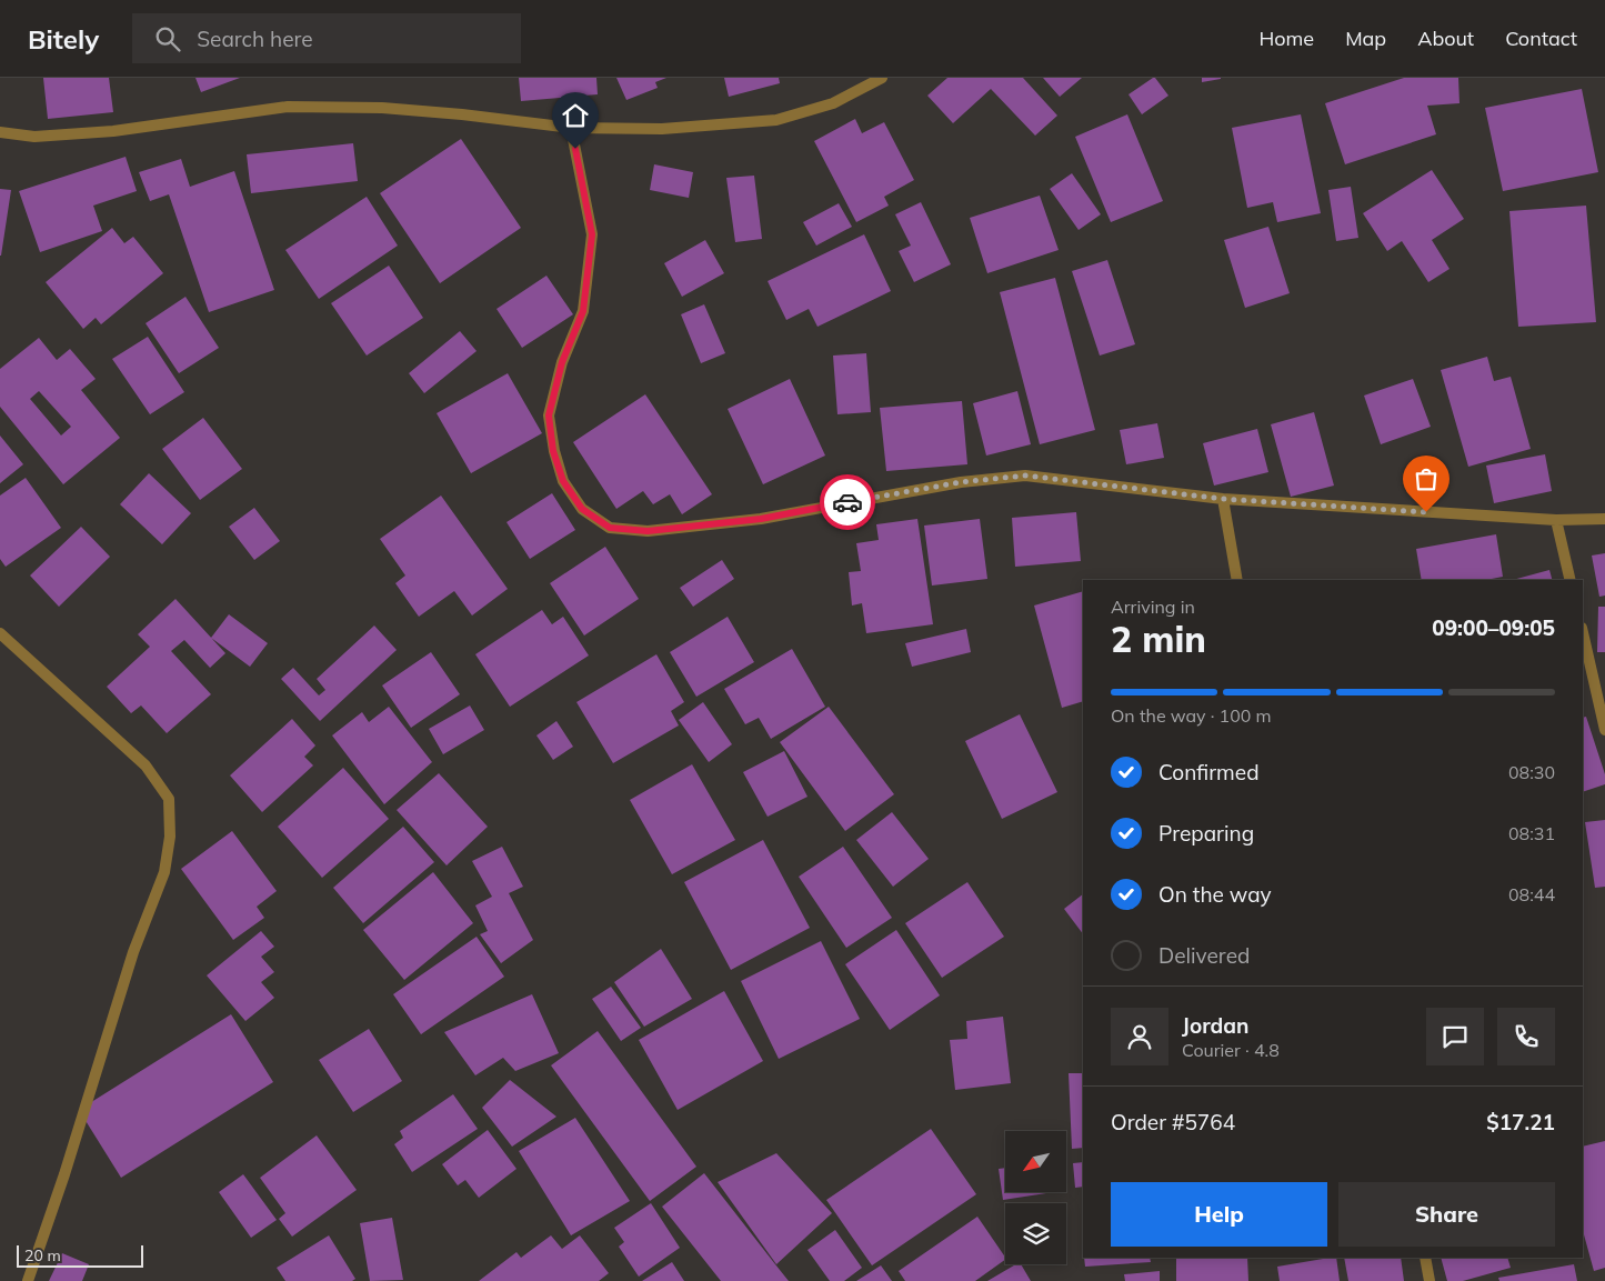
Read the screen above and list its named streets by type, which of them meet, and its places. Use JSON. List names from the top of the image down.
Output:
{
  "scale_bar": "20 m",
  "north": "bottom left",
  "page": {
    "header": "Bitely",
    "search": "Search here",
    "nav": [
      "Home",
      "Map",
      "About",
      "Contact"
    ],
    "heading": ["2 min", "Arriving in", "09:00–09:05"],
    "panel": [
      "Jordan",
      "Courier · 4.8",
      "Order #5764",
      "$17.21"
    ],
    "bar": "On the way · 100 m",
    "list": [
      ["Confirmed", "08:30"],
      ["Preparing", "08:31"],
      ["On the way", "08:44"],
      "Delivered"
    ],
    "buttons": ["Help", "Share"],
    "scale": "20 m"
  }
}
